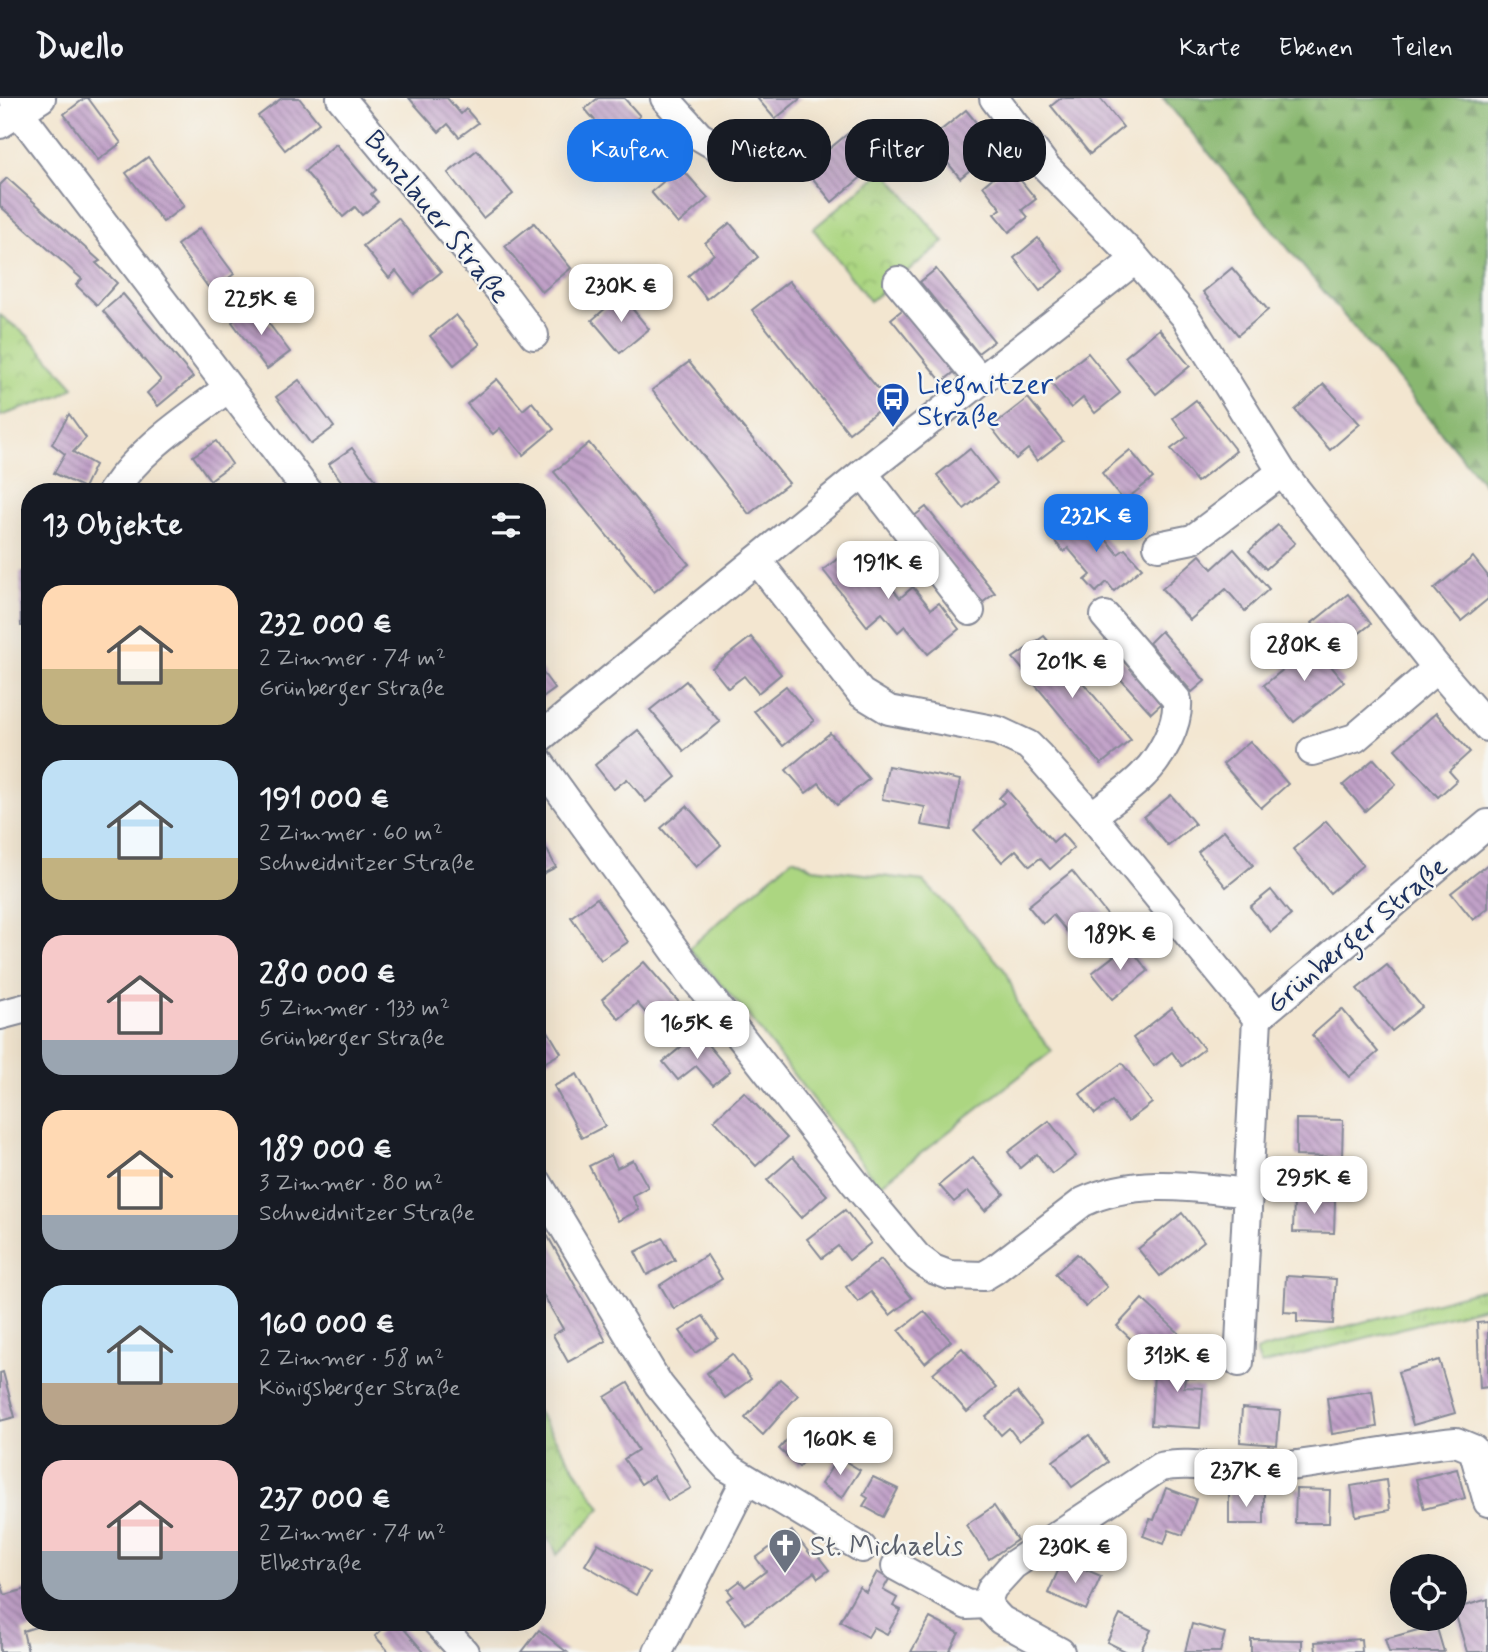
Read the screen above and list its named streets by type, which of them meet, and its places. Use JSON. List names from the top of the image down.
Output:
{
  "streets": {
    "street": ["Bunzlauer Straße", "Grünberger Straße"]
  },
  "places": {
    "bus stop": ["Liegnitzer Straße"],
    "church": ["St. Michaelis"]
  },
  "page": {
    "header": "Dwello",
    "nav": ["Karte", "Ebenen", "Teilen"],
    "chip": [
      "Kaufen",
      "Mieten",
      "Filter",
      "Neu"
    ],
    "price": [
      "230K €",
      "225K €",
      "232K €",
      "191K €",
      "280K €",
      "201K €",
      "189K €",
      "165K €",
      "295K €",
      "313K €",
      "160K €",
      "237K €",
      "230K €"
    ],
    "heading": "13 Objekte",
    "list": [
      {
        "name": "232 000 €",
        "note": "2 Zimmer · 74 m² · Grünberger Straße"
      },
      {
        "name": "191 000 €",
        "note": "2 Zimmer · 60 m² · Schweidnitzer Straße"
      },
      {
        "name": "280 000 €",
        "note": "5 Zimmer · 133 m² · Grünberger Straße"
      },
      {
        "name": "189 000 €",
        "note": "3 Zimmer · 80 m² · Schweidnitzer Straße"
      },
      {
        "name": "160 000 €",
        "note": "2 Zimmer · 58 m² · Königsberger Straße"
      },
      {
        "name": "237 000 €",
        "note": "2 Zimmer · 74 m² · Elbestraße"
      }
    ]
  }
}
